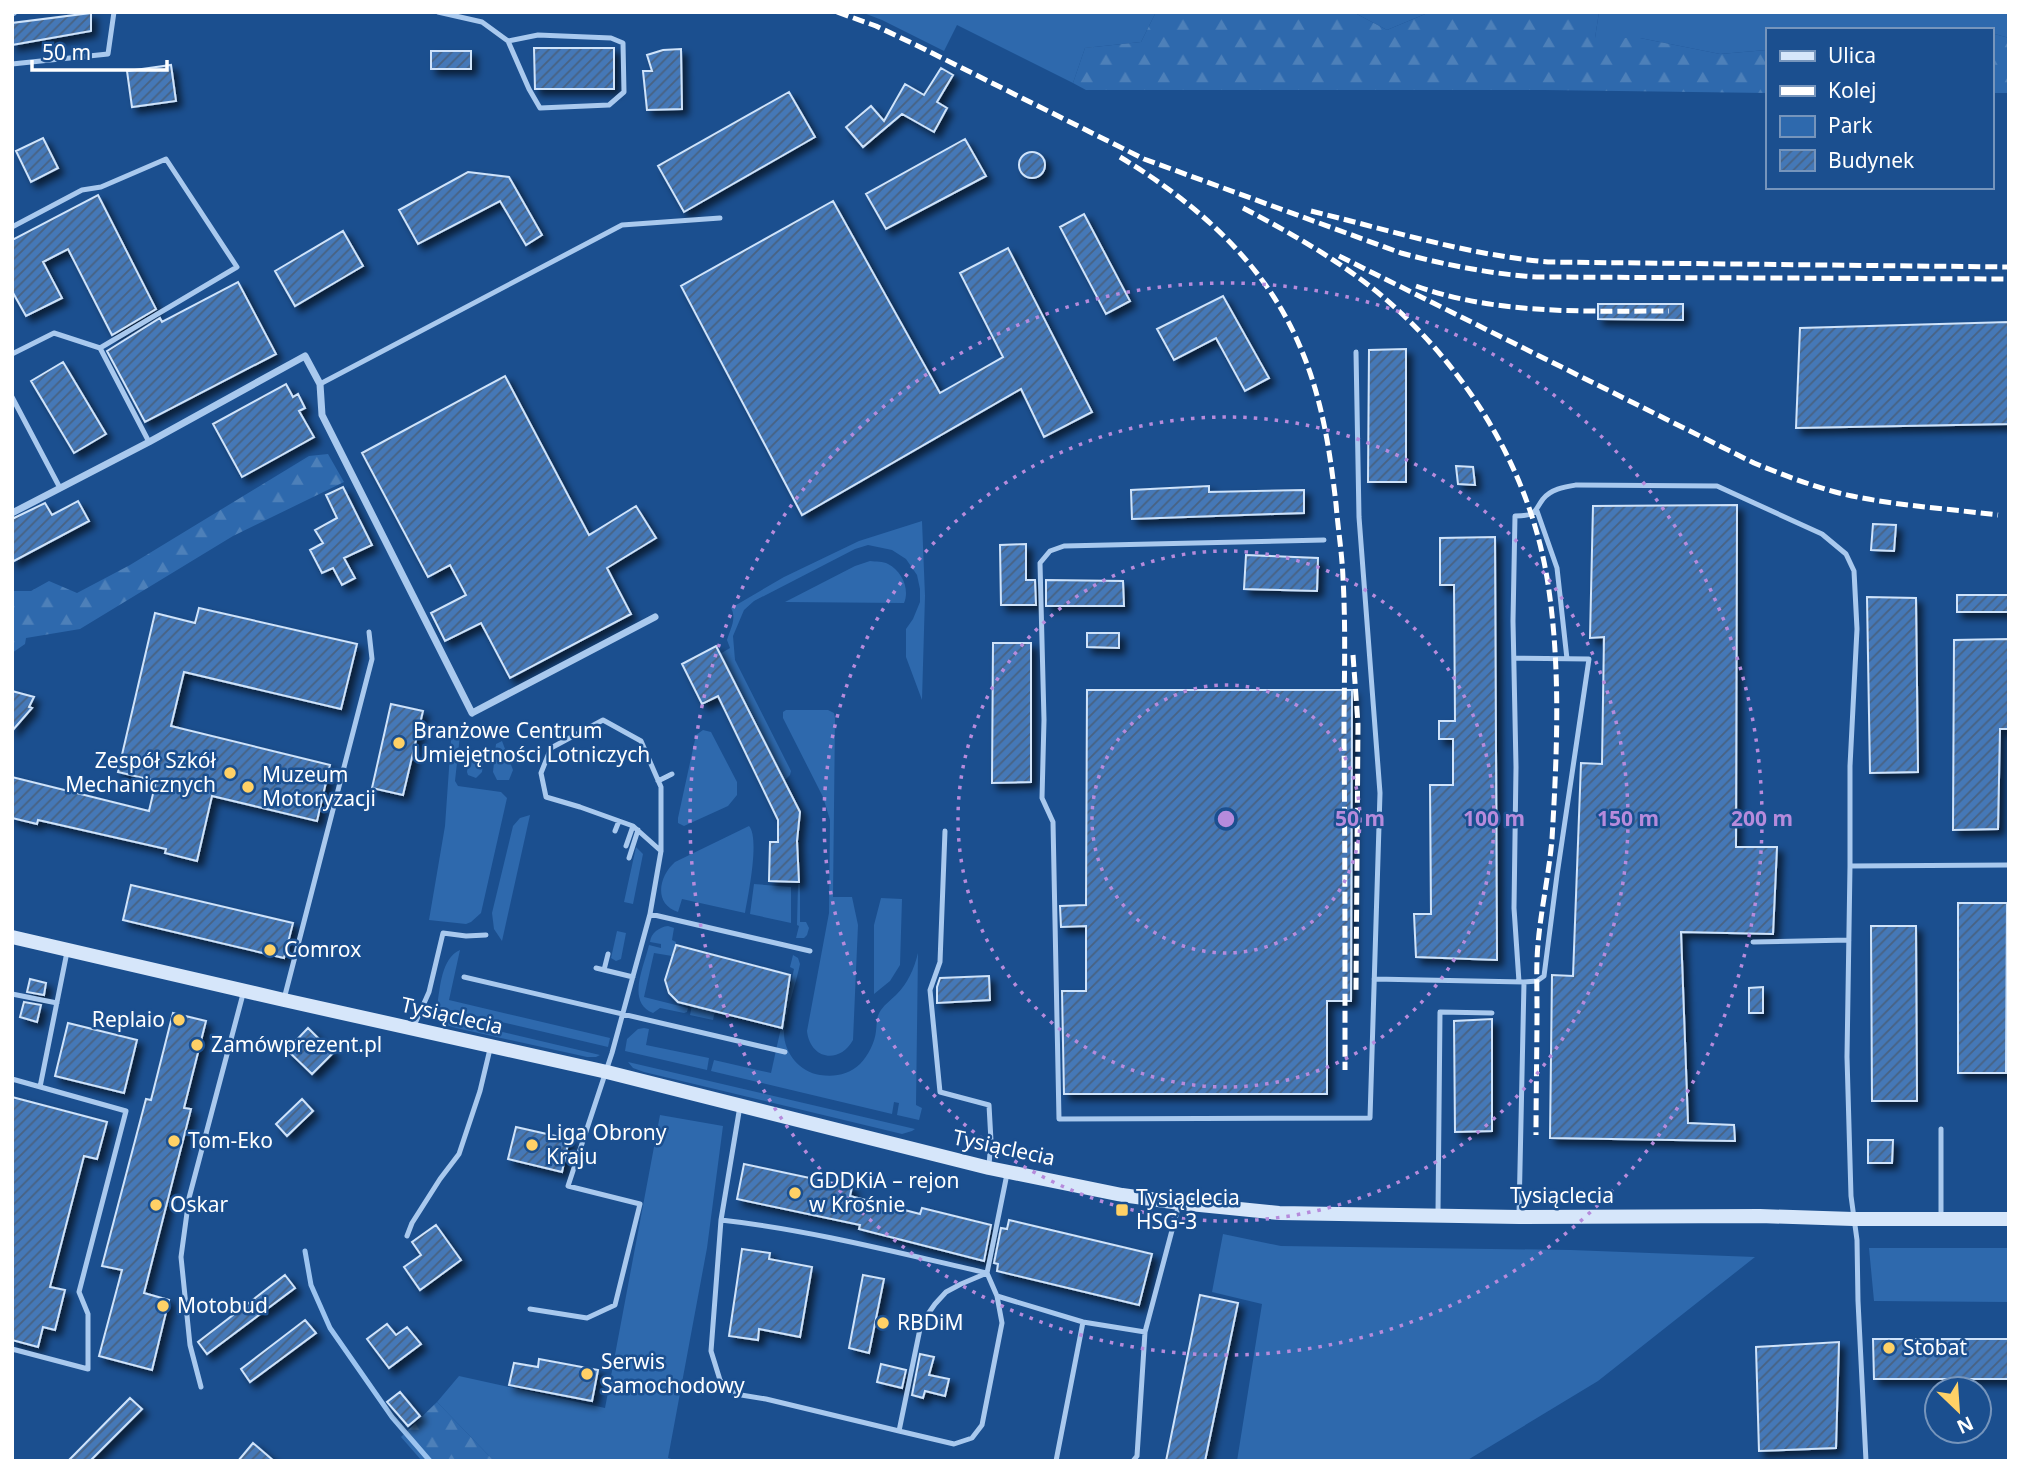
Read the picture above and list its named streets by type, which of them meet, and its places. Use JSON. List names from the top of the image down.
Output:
{
  "streets": {
    "street": ["Tysiąclecia"]
  },
  "places": {
    "other": [
      "Branżowe Centrum Umiejętności Lotniczych",
      "Zespół Szkół Mechanicznych",
      "Muzeum Motoryzacji",
      "Comrox",
      "Replaio",
      "Zamówprezent.pl",
      "Tom-Eko",
      "Liga Obrony Kraju",
      "GDDKiA – rejon w Krośnie",
      "Oskar",
      "Motobud",
      "RBDiM",
      "Stobat",
      "Serwis Samochodowy"
    ],
    "transit": ["Tysiąclecia HSG-3"]
  },
  "legend": [
    "Ulica",
    "Kolej",
    "Park",
    "Budynek"
  ],
  "scale_bar": "50 m",
  "north": "bottom right",
  "rings": [
    "50 m",
    "100 m",
    "150 m",
    "200 m"
  ]
}
